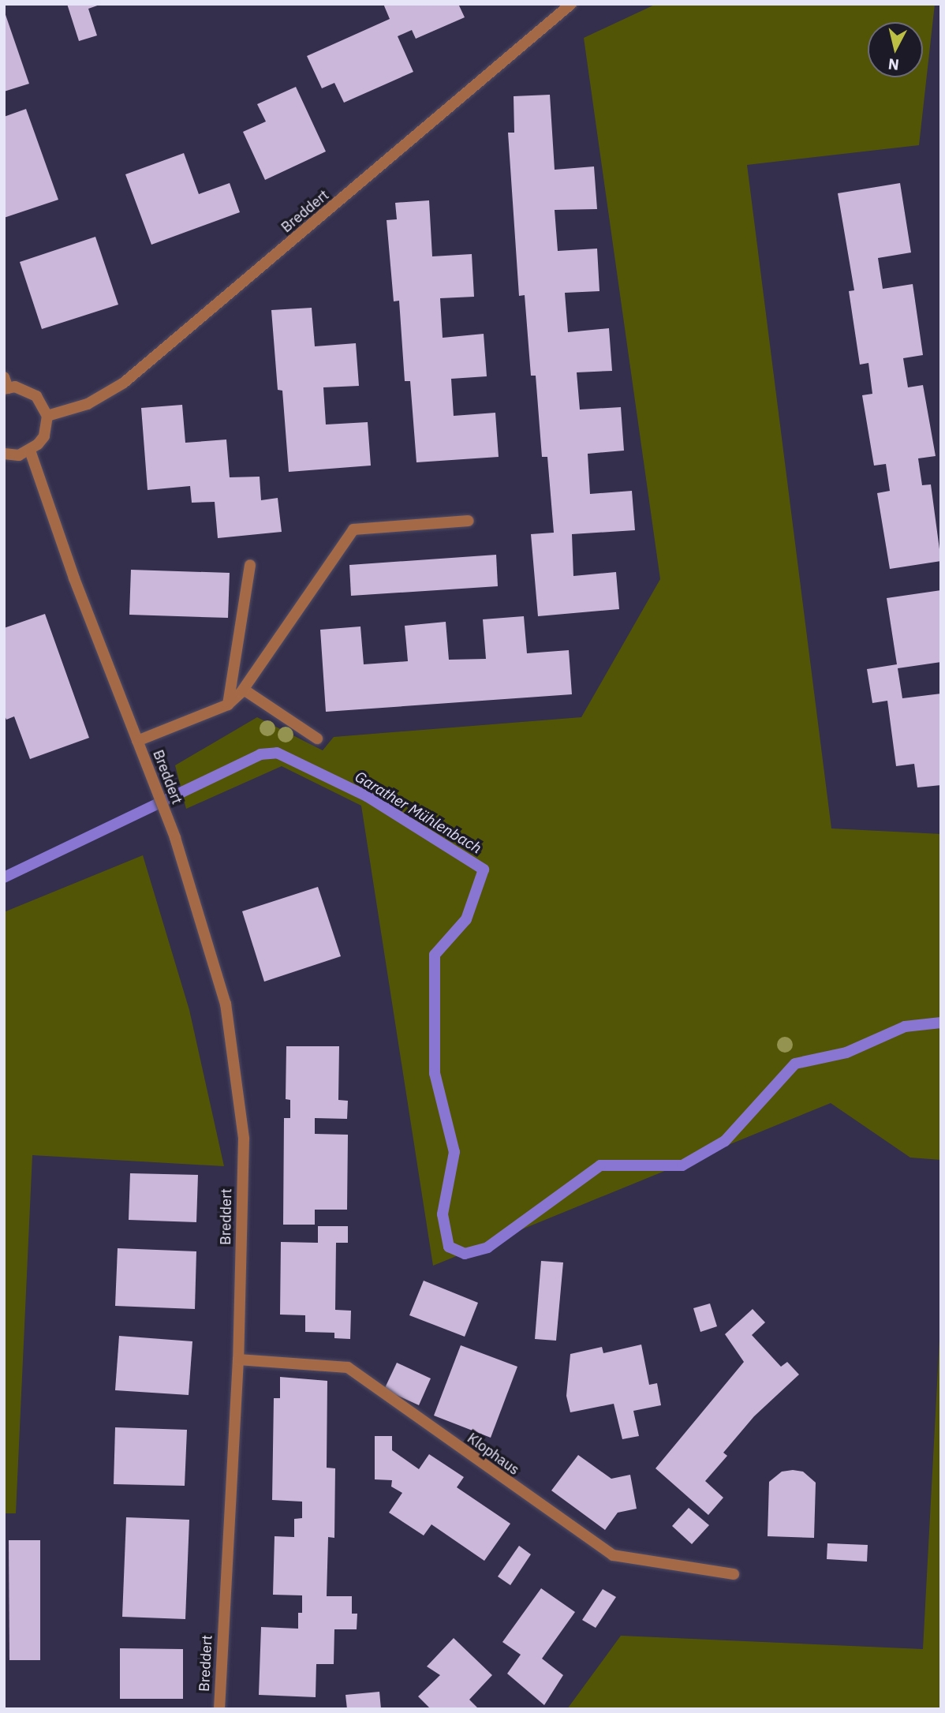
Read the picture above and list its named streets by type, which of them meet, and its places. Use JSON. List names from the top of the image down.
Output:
{
  "streets": {
    "street": ["Breddert", "Klophaus"]
  },
  "crossings": [
    ["Breddert", "Klophaus"]
  ],
  "water": ["Garather Mühlenbach"],
  "north": "bottom"
}
